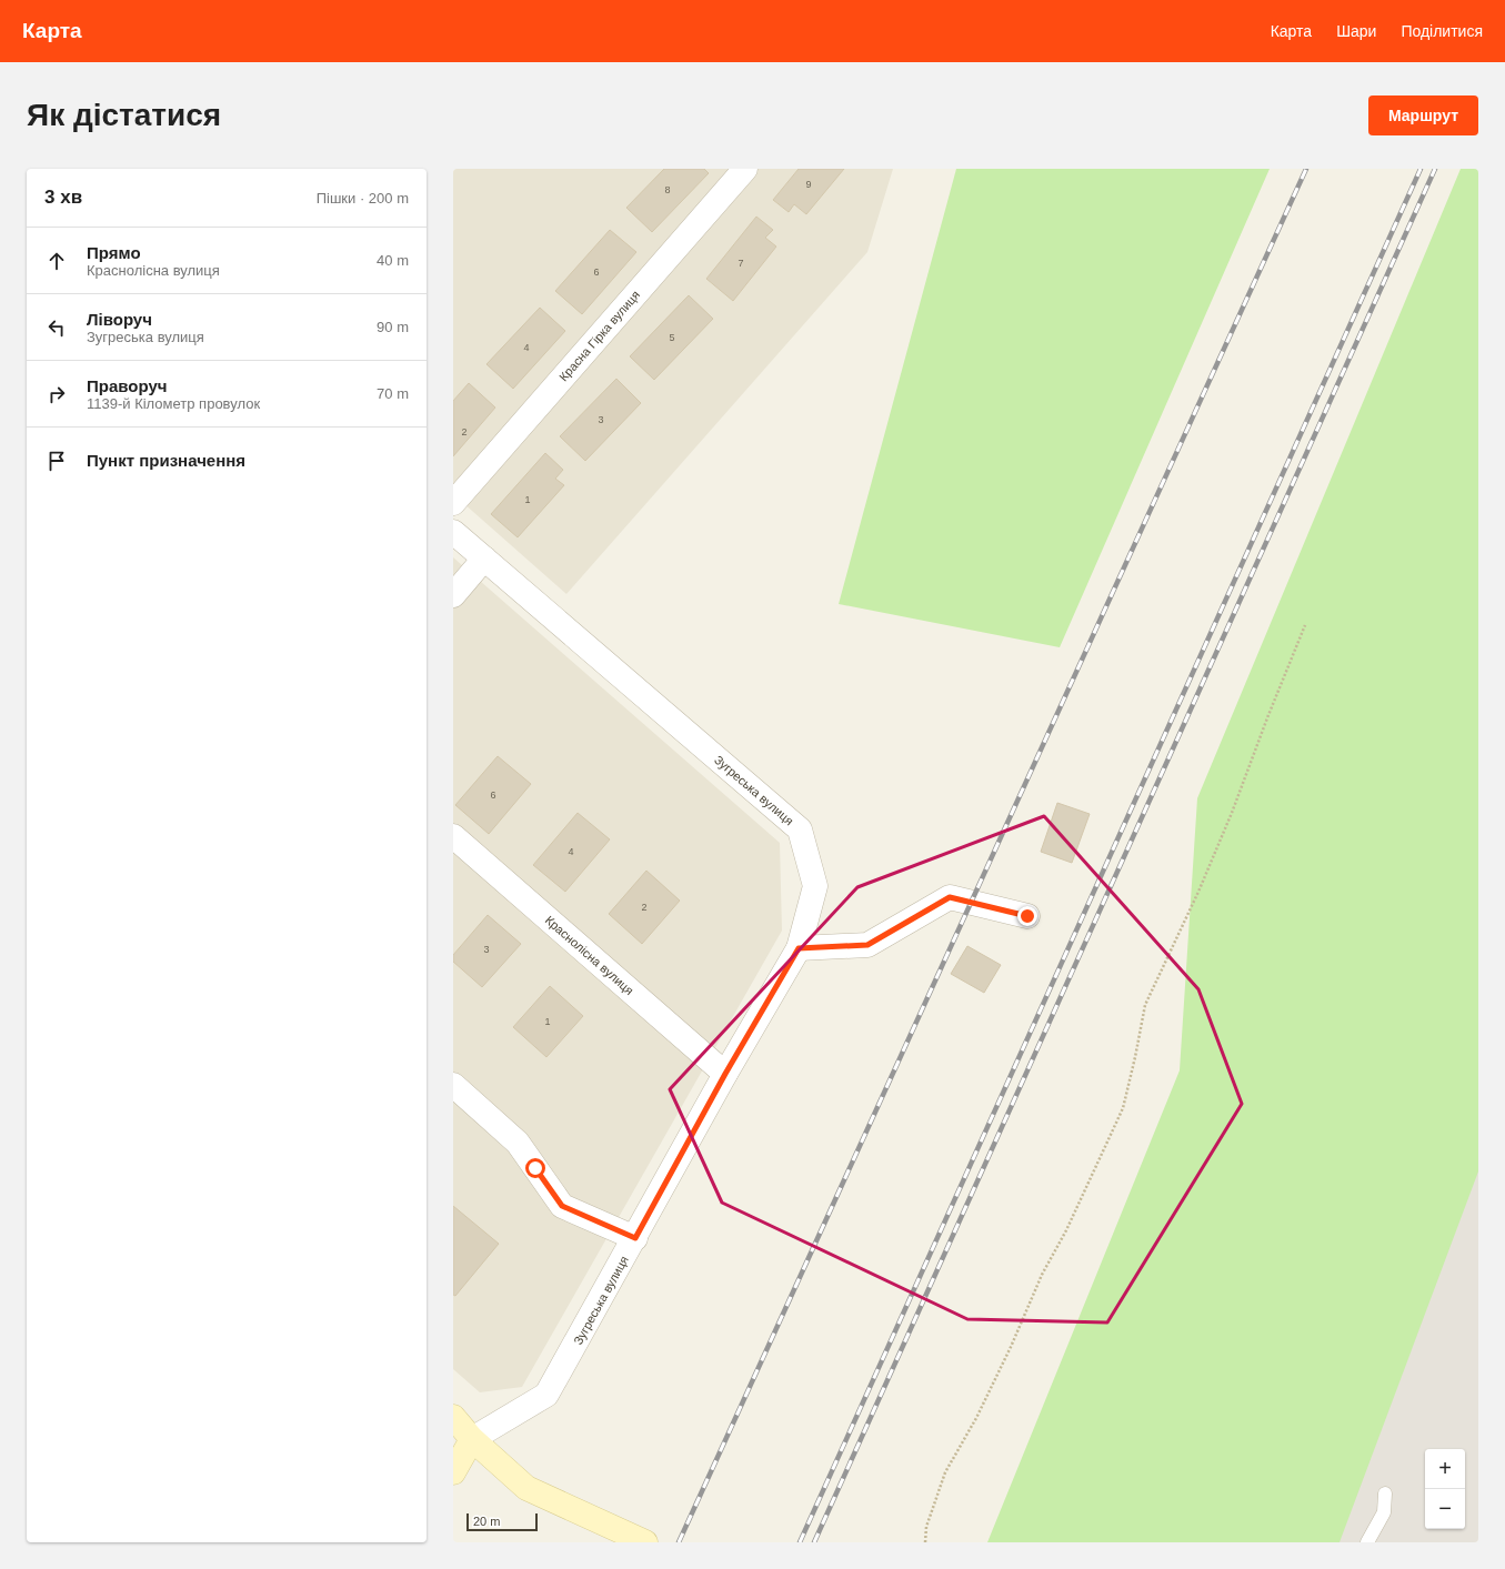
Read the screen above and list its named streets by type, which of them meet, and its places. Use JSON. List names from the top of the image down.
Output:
{
  "streets": {
    "street": ["Красна Гірка вулиця", "Зугреська вулиця", "Краснолісна вулиця"]
  },
  "crossings": [
    ["Зугреська вулиця", "Краснолісна вулиця"]
  ],
  "house_numbers": [
    "9",
    "8",
    "7",
    "6",
    "5",
    "4",
    "3",
    "2",
    "1",
    "6",
    "4",
    "2",
    "3",
    "1"
  ],
  "scale_bar": "20 m",
  "page": {
    "header": "Карта",
    "nav": ["Карта", "Шари", "Поділитися"],
    "buttons": "Маршрут",
    "title": "Як дістатися",
    "heading": ["3 хв", "Пішки · 200 m"],
    "list": [
      ["Прямо", "Краснолісна вулиця", "40 m"],
      ["Ліворуч", "Зугреська вулиця", "90 m"],
      ["Праворуч", "1139-й Кілометр провулок", "70 m"],
      "Пункт призначення"
    ],
    "map_buttons": ["+", "−"],
    "scale": "20 m"
  }
}
